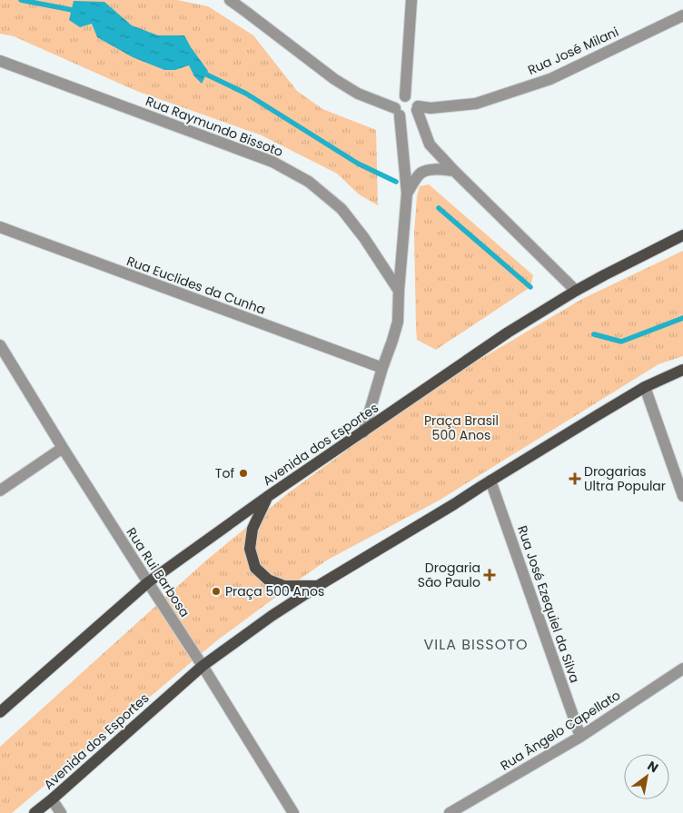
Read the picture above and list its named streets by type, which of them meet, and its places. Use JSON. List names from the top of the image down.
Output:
{
  "streets": {
    "main road": ["Avenida dos Esportes"],
    "street": [
      "Rua José Milani",
      "Rua Raymundo Bissoto",
      "Rua Euclides da Cunha",
      "Rua Rui Barbosa",
      "Rua José Ezequiel da Silva",
      "Rua Ângelo Capellato"
    ]
  },
  "crossings": [
    ["Avenida dos Esportes", "Rua Rui Barbosa"],
    ["Avenida dos Esportes", "Rua José Ezequiel da Silva"],
    ["Rua José Ezequiel da Silva", "Rua Ângelo Capellato"]
  ],
  "districts": ["VILA BISSOTO"],
  "parks": ["Praça Brasil 500 Anos"],
  "places": {
    "other": ["Tof", "Praça 500 Anos"],
    "health": ["Drogarias Ultra Popular", "Drogaria São Paulo"]
  },
  "north": "top right"
}
